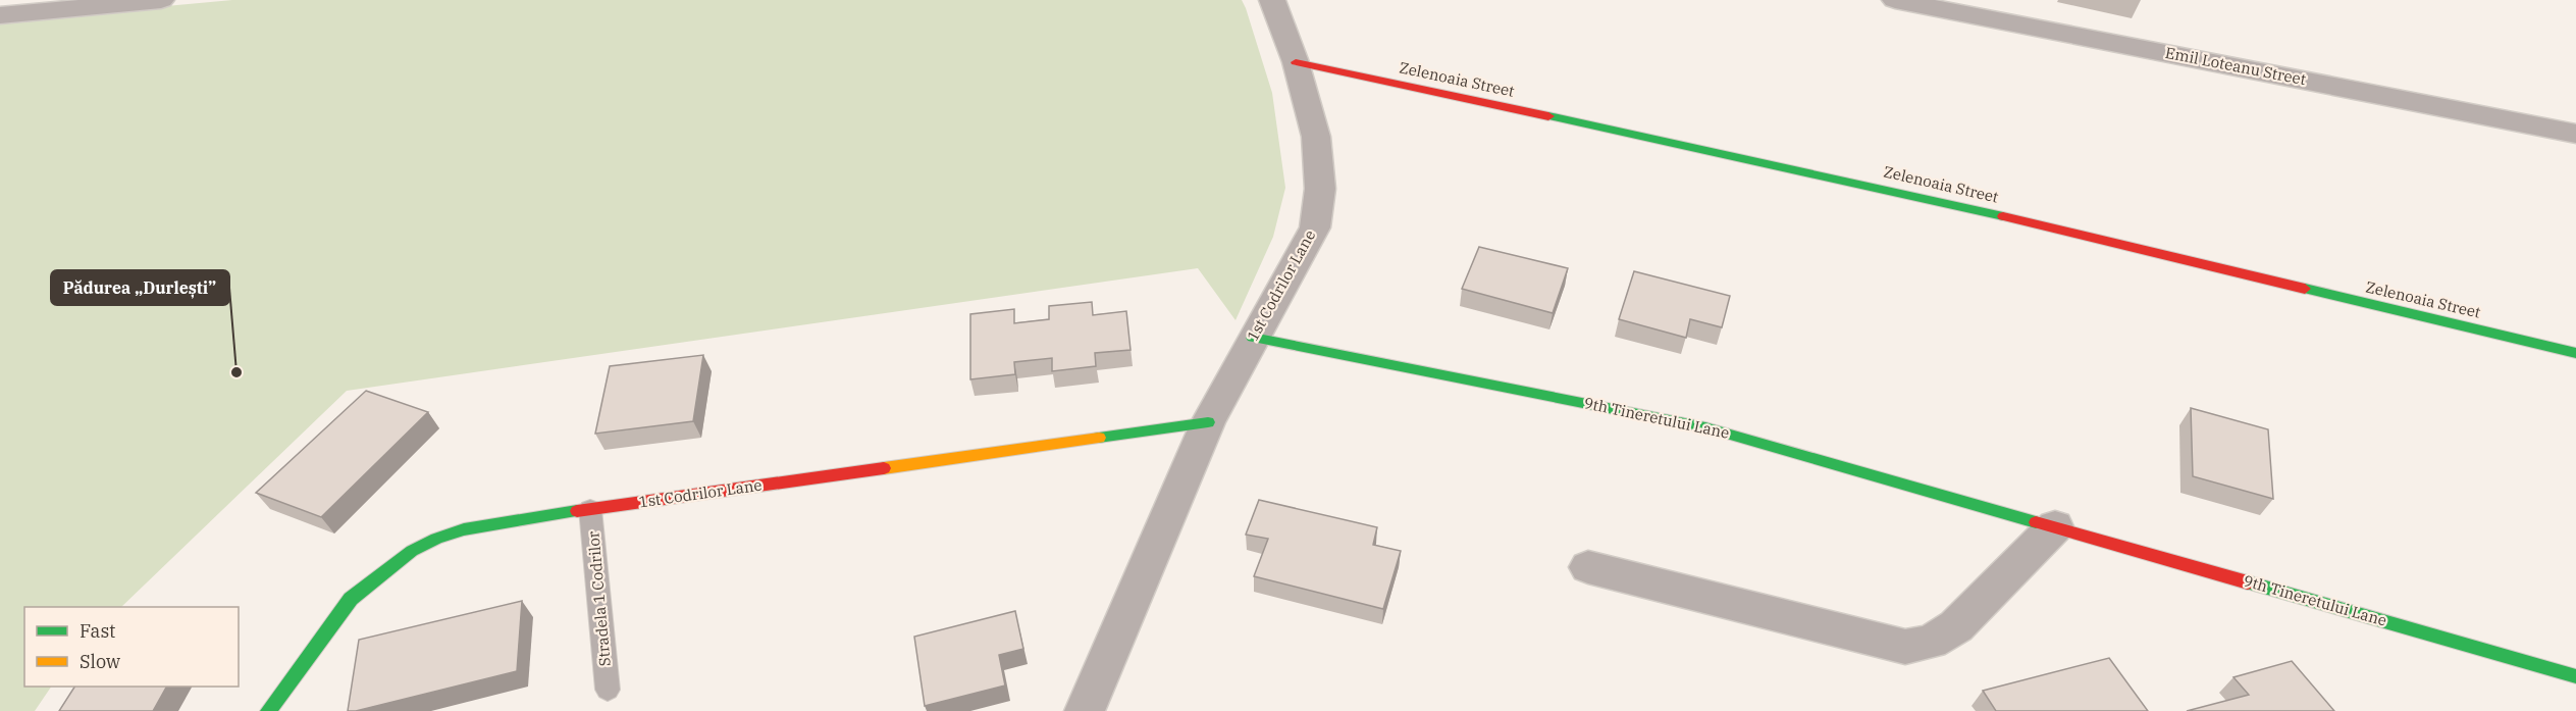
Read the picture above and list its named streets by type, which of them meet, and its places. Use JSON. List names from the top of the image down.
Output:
{
  "streets": {
    "street": [
      "Emil Loteanu Street",
      "Zelenoaia Street",
      "1st Codrilor Lane",
      "9th Tineretului Lane"
    ],
    "lane": ["Stradela 1 Codrilor"]
  },
  "crossings": [
    ["Zelenoaia Street", "1st Codrilor Lane"],
    ["1st Codrilor Lane", "9th Tineretului Lane"],
    ["1st Codrilor Lane", "Stradela 1 Codrilor"]
  ],
  "places": ["Pădurea „Durlești”"],
  "legend": ["Fast", "Slow"]
}
